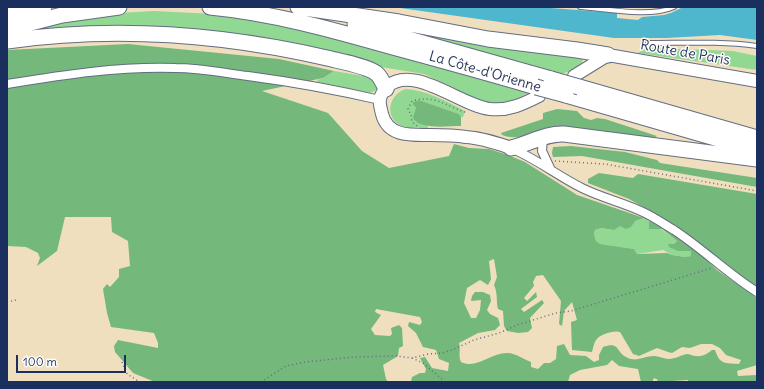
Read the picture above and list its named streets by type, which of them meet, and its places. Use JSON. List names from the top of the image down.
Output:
{
  "streets": {
    "highway": ["La Côte-d'Orienne"],
    "main road": ["Route de Paris"]
  },
  "scale_bar": "100 m"
}
